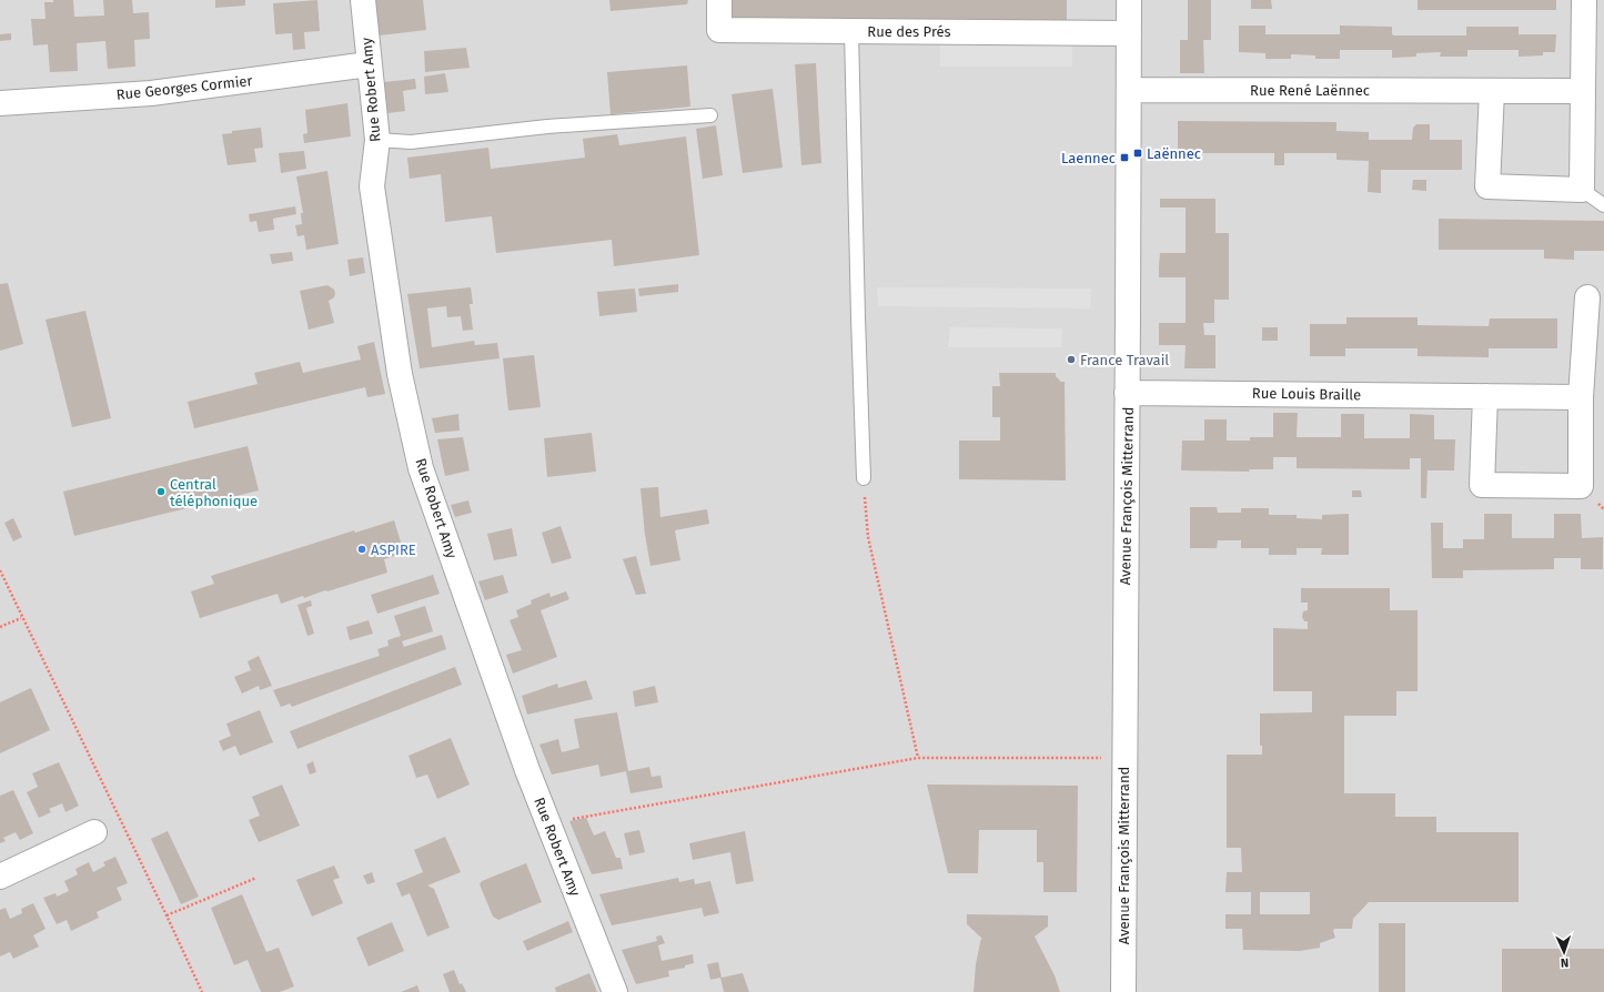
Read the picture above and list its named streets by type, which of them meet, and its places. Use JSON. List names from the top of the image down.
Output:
{
  "streets": {
    "street": [
      "Rue des Prés",
      "Rue Georges Cormier",
      "Rue Robert Amy",
      "Rue René Laënnec",
      "Rue Louis Braille",
      "Avenue François Mitterrand"
    ]
  },
  "crossings": [
    ["Rue des Prés", "Avenue François Mitterrand"],
    ["Rue Georges Cormier", "Rue Robert Amy"],
    ["Rue René Laënnec", "Avenue François Mitterrand"],
    ["Rue Louis Braille", "Avenue François Mitterrand"]
  ],
  "places": {
    "transit": ["Laënnec", "Laennec"],
    "other": ["France Travail", "Central téléphonique", "ASPIRE"]
  },
  "north": "bottom"
}
